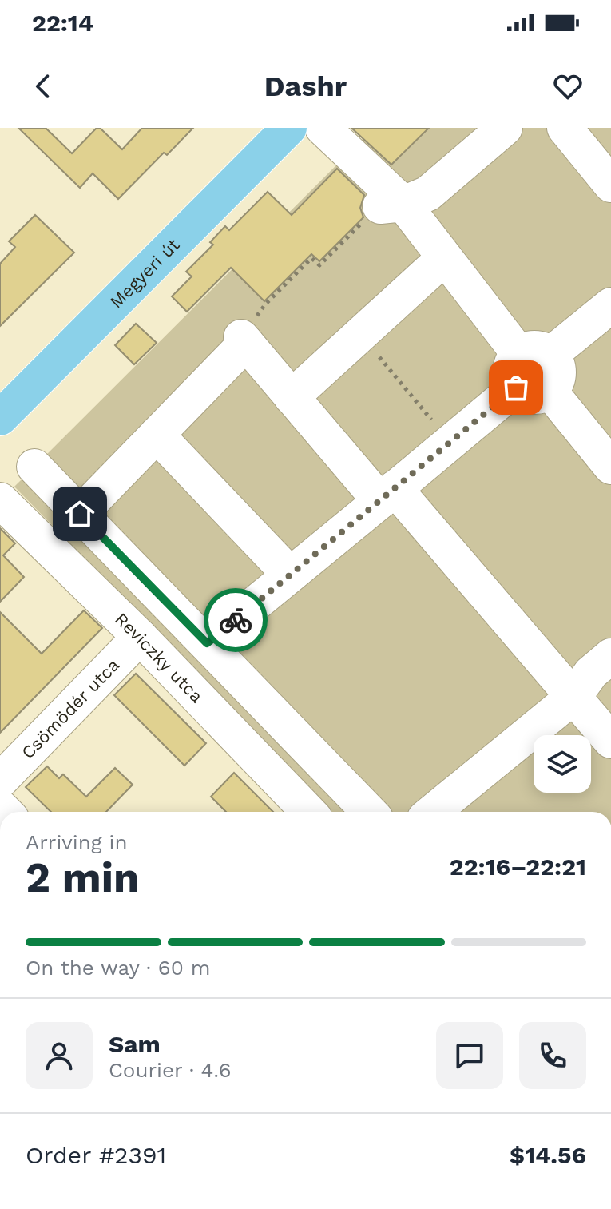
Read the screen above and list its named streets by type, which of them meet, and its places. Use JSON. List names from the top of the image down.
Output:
{
  "streets": {
    "main road": ["Megyeri út"],
    "street": ["Reviczky utca", "Csömödér utca"]
  },
  "crossings": [
    ["Reviczky utca", "Csömödér utca"]
  ],
  "page": {
    "status": "22:14",
    "header": "Dashr",
    "heading": ["2 min", "Arriving in", "22:16–22:21"],
    "panel": [
      "Sam",
      "Courier · 4.6",
      "Order #2391",
      "$14.56"
    ],
    "bar": "On the way · 60 m"
  }
}
